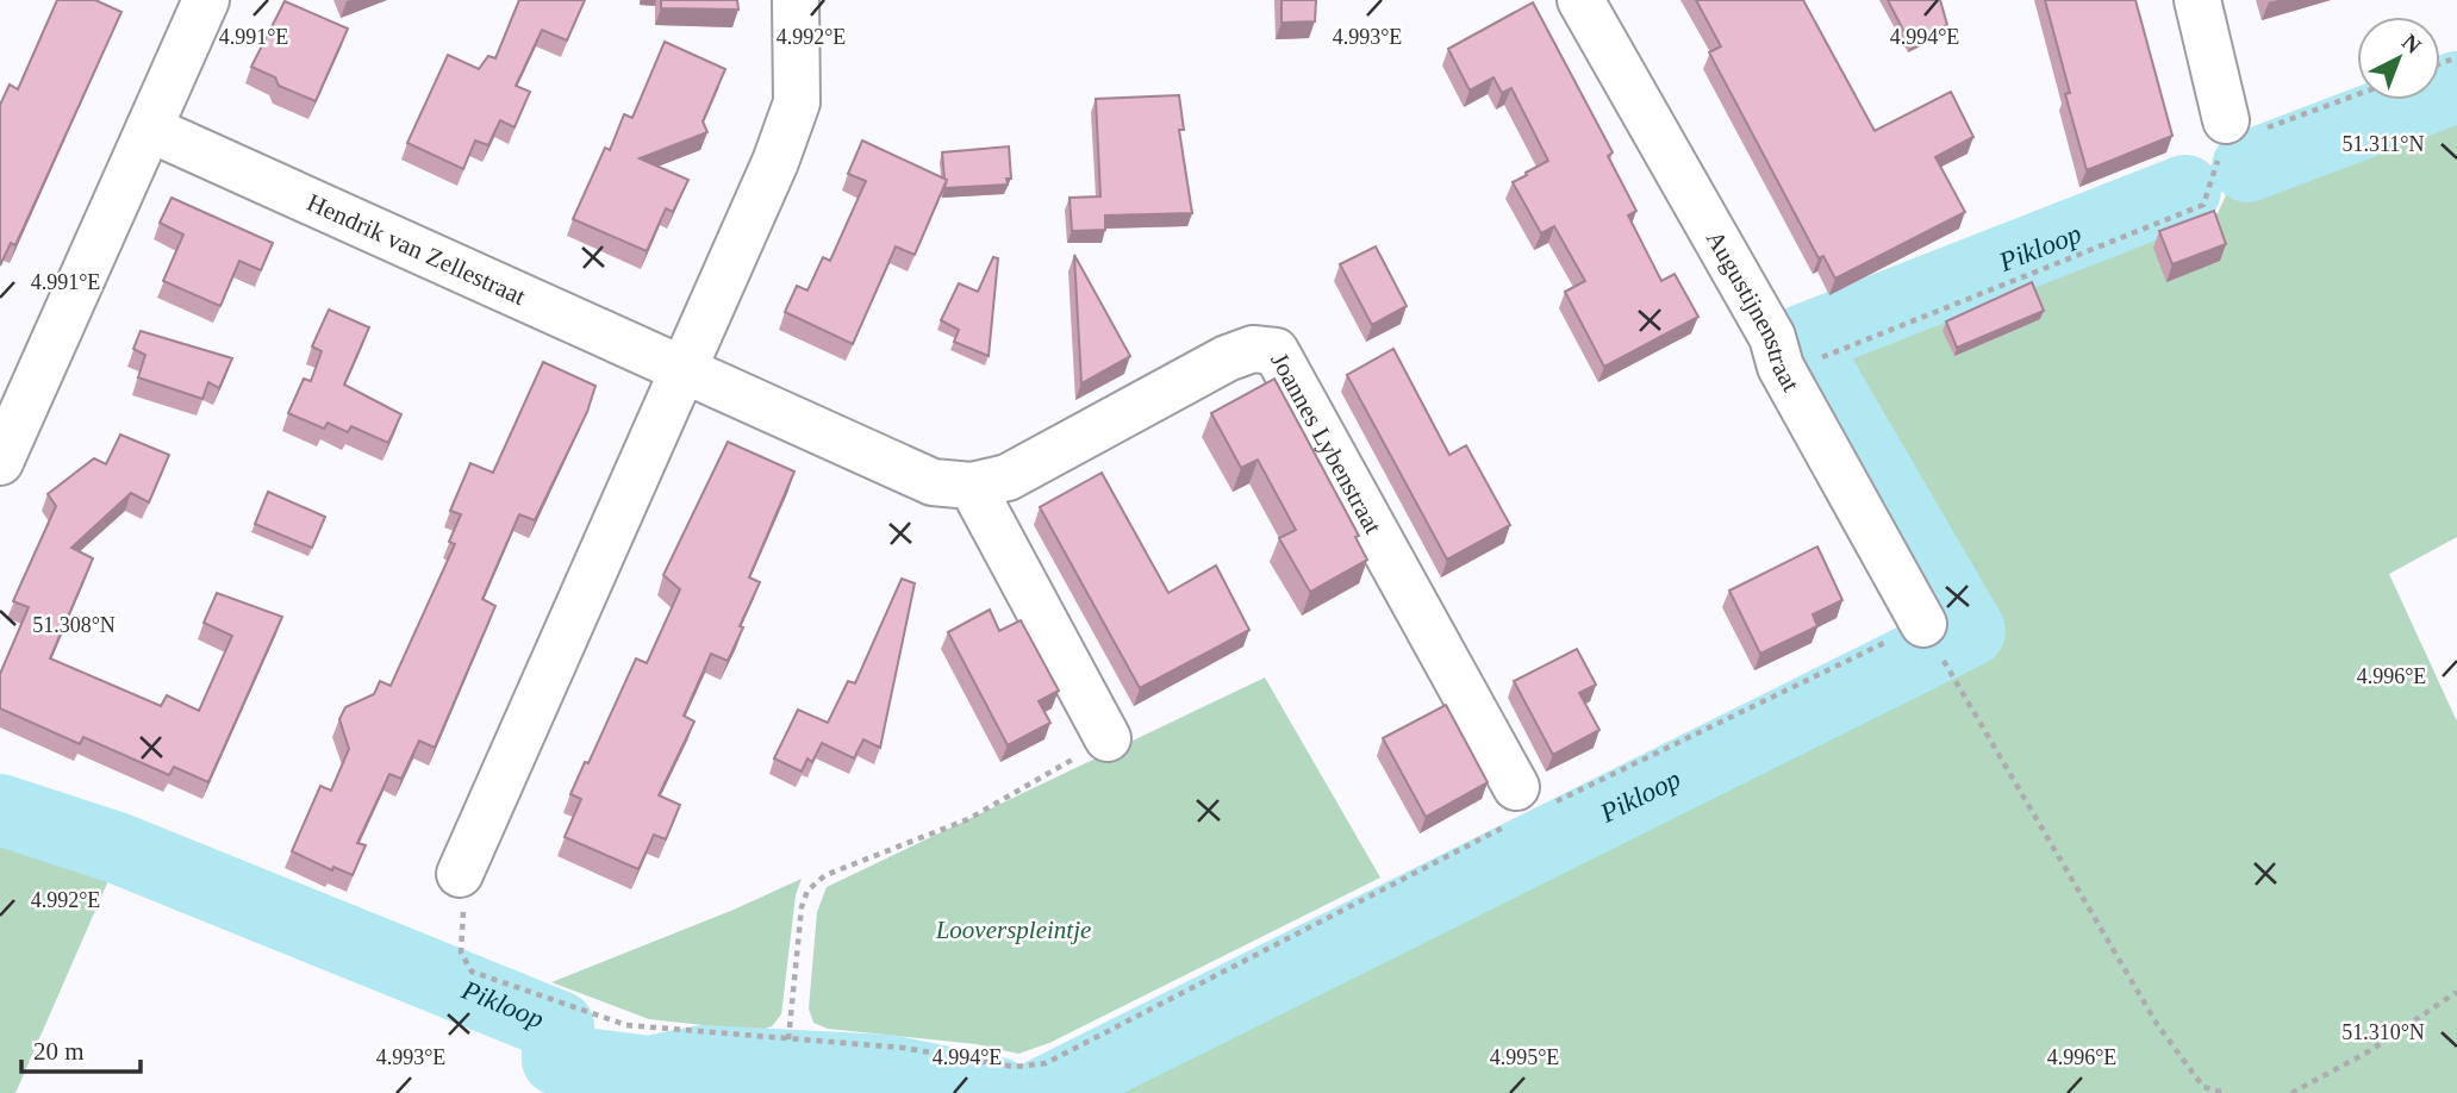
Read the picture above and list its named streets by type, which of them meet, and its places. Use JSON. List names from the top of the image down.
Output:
{
  "streets": {
    "street": ["Hendrik van Zellestraat", "Augustijnenstraat", "Joannes Lybenstraat"]
  },
  "crossings": [
    ["Hendrik van Zellestraat", "Joannes Lybenstraat"]
  ],
  "water": ["Pikloop"],
  "parks": ["Looverspleintje"],
  "scale_bar": "20 m",
  "north": "top right",
  "coordinates": [
    "4.991°E",
    "4.992°E",
    "4.993°E",
    "4.994°E",
    "51.311°N",
    "51.308°N",
    "4.996°E",
    "51.310°N",
    "4.995°E"
  ]
}
